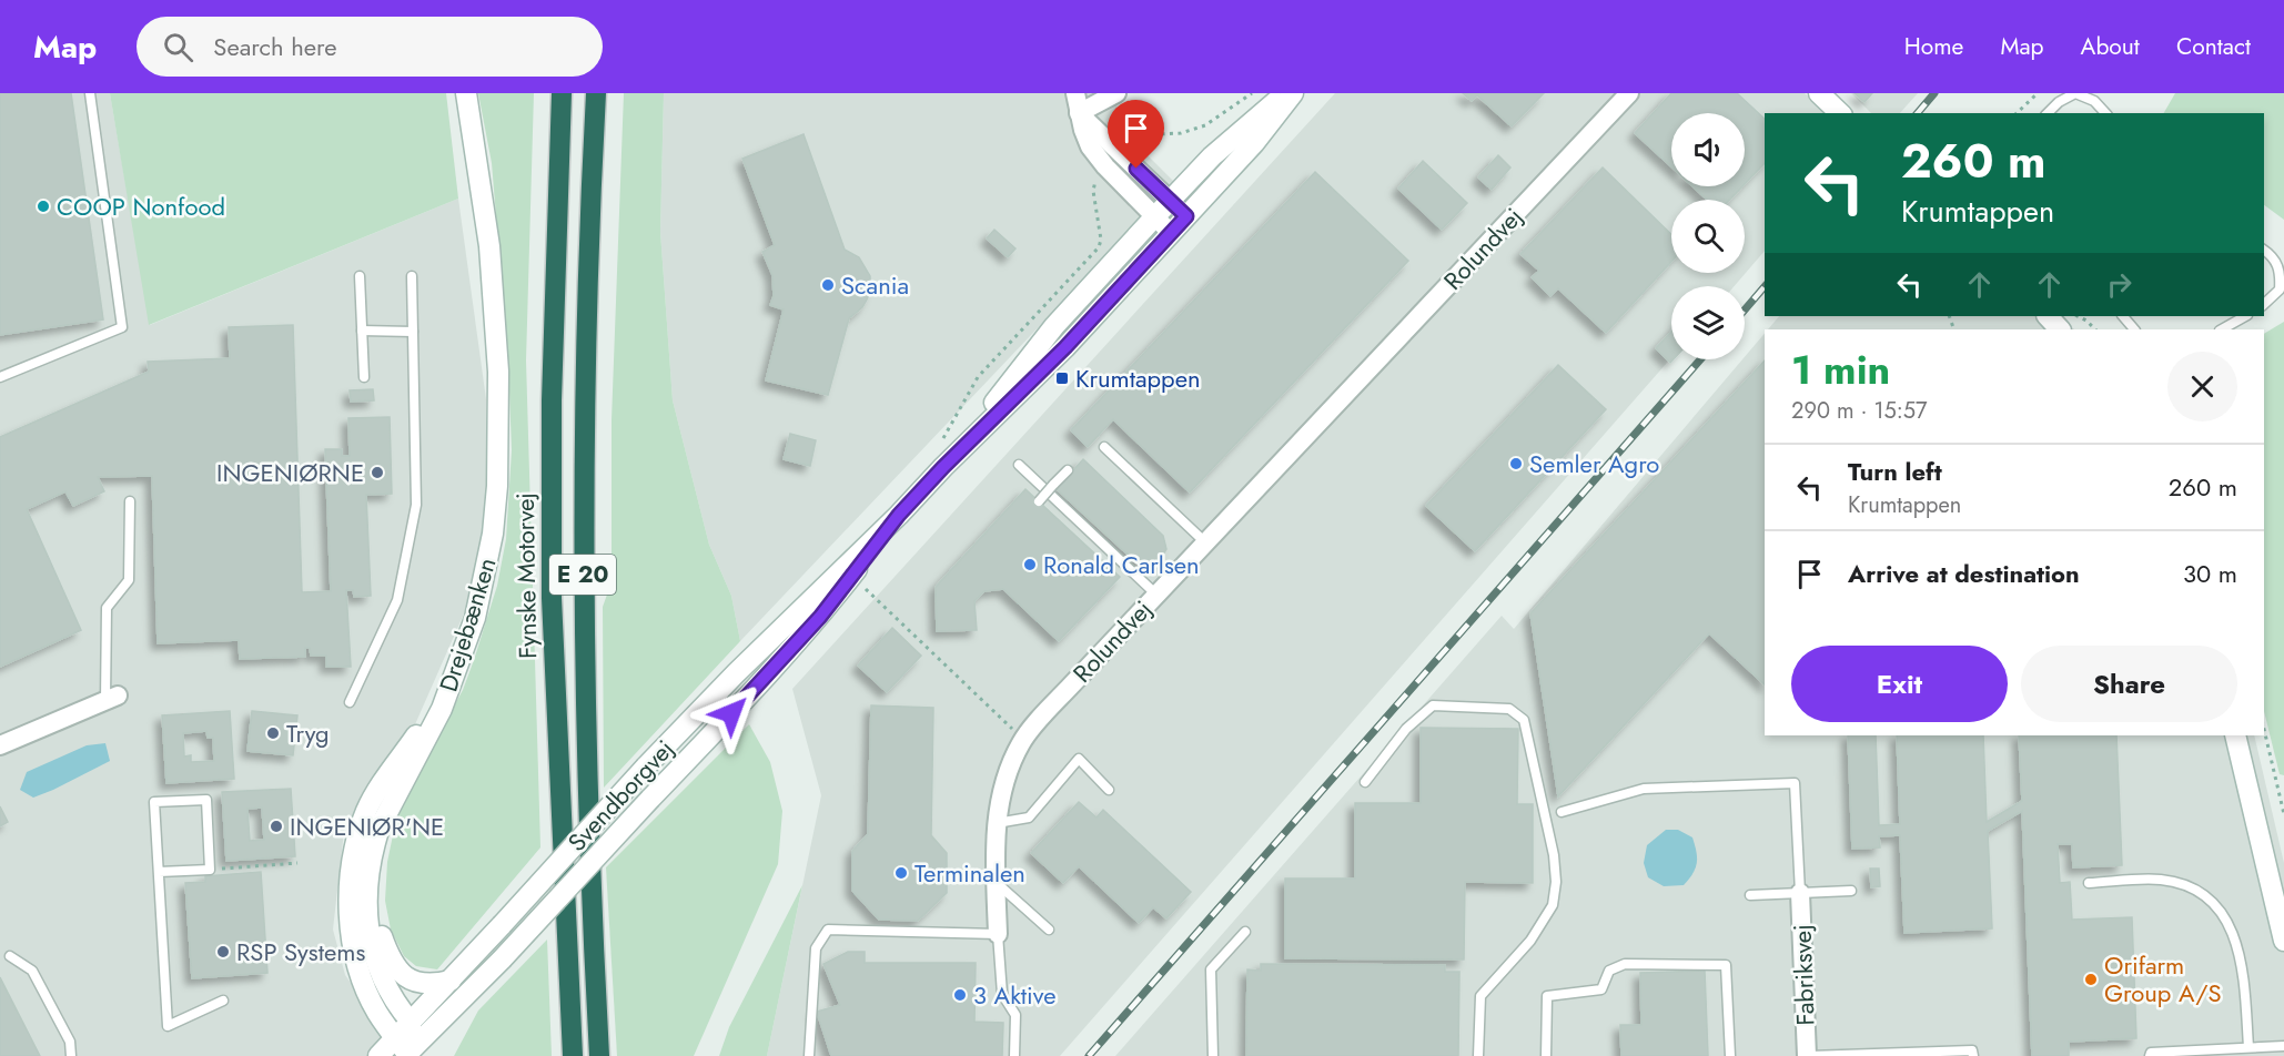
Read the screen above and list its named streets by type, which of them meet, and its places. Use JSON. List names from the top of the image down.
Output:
{
  "streets": {
    "highway": ["E 20", "Fynske Motorvej"],
    "main road": ["Drejebænken", "Svendborgvej"],
    "street": ["Rolundvej", "Fabriksvej"]
  },
  "crossings": [
    ["Drejebænken", "Svendborgvej"]
  ],
  "places": {
    "other": [
      "COOP Nonfood",
      "Scania",
      "Semler Agro",
      "INGENIØRNE",
      "Ronald Carlsen",
      "Tryg",
      "INGENIØR'NE",
      "Terminalen",
      "RSP Systems",
      "Orifarm Group A/S",
      "3 Aktive"
    ],
    "transit": ["Krumtappen"]
  },
  "page": {
    "header": "Map",
    "search": "Search here",
    "nav": [
      "Home",
      "Map",
      "About",
      "Contact"
    ],
    "turn": ["260 m", "Krumtappen"],
    "heading": ["1 min", "290 m · 15:57"],
    "list": [
      {
        "name": "Turn left",
        "note": "Krumtappen",
        "value": "260 m"
      },
      {
        "name": "Arrive at destination",
        "value": "30 m"
      }
    ],
    "buttons": ["Exit", "Share"]
  }
}
